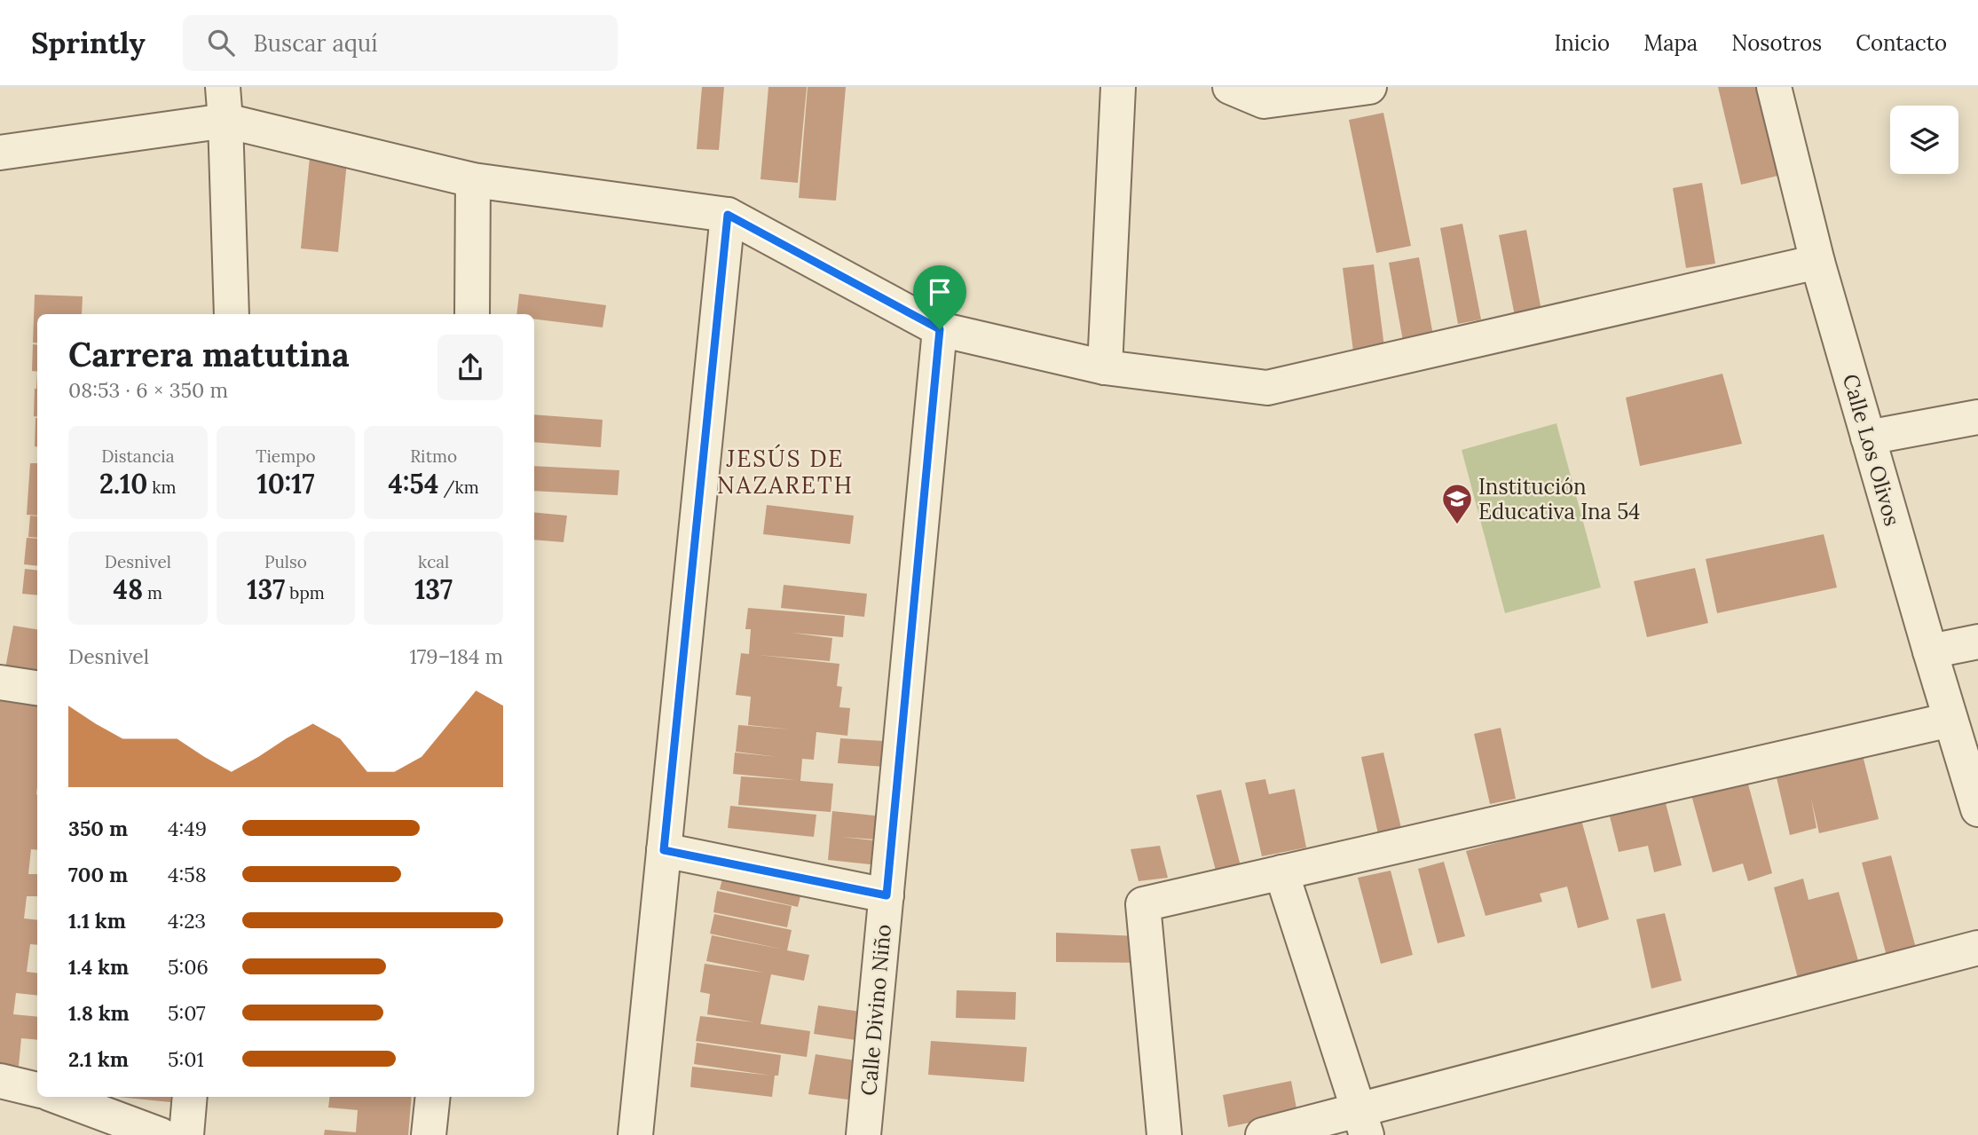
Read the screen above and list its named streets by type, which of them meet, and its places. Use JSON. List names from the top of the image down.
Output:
{
  "streets": {
    "street": ["Calle Los Olivos", "Calle Divino Niño"]
  },
  "districts": ["JESÚS DE NAZARETH"],
  "places": {
    "school or university": ["Institución Educativa Ina 54"]
  },
  "page": {
    "header": "Sprintly",
    "search": "Buscar aquí",
    "nav": [
      "Inicio",
      "Mapa",
      "Nosotros",
      "Contacto"
    ],
    "heading": ["Carrera matutina", "08:53 · 6 × 350 m"],
    "stats": [
      ["Distancia", "2.10 km"],
      ["Tiempo", "10:17"],
      ["Ritmo", "4:54 /km"],
      ["Desnivel", "48 m"],
      ["Pulso", "137 bpm"],
      ["kcal", "137"]
    ],
    "chart": ["Desnivel", "179–184 m"],
    "list": [
      {
        "name": "350 m",
        "note": "4:49"
      },
      {
        "name": "700 m",
        "note": "4:58"
      },
      {
        "name": "1.1 km",
        "note": "4:23"
      },
      {
        "name": "1.4 km",
        "note": "5:06"
      },
      {
        "name": "1.8 km",
        "note": "5:07"
      },
      {
        "name": "2.1 km",
        "note": "5:01"
      }
    ]
  }
}
